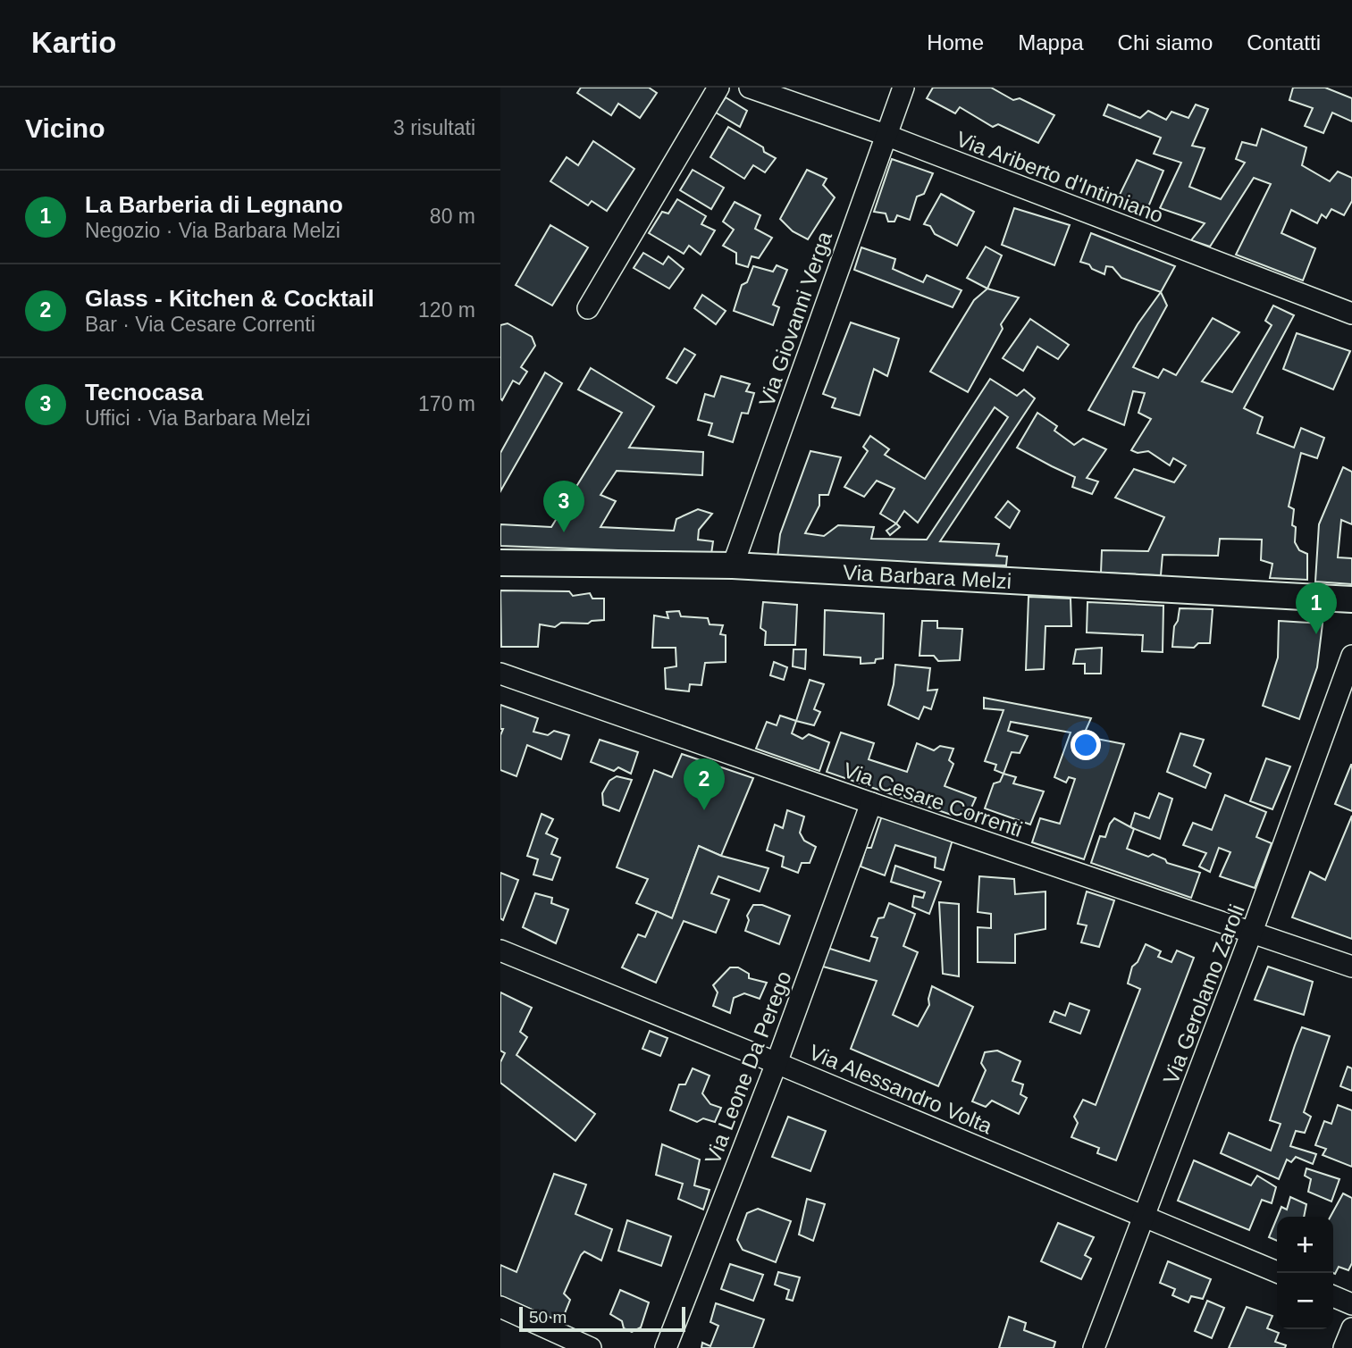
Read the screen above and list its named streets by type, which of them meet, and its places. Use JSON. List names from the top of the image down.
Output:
{
  "streets": {
    "street": [
      "Via Ariberto d'Intimiano",
      "Via Giovanni Verga",
      "Via Barbara Melzi",
      "Via Cesare Correnti",
      "Via Gerolamo Zaroli",
      "Via Leone Da Perego",
      "Via Alessandro Volta"
    ]
  },
  "crossings": [
    ["Via Ariberto d'Intimiano", "Via Giovanni Verga"],
    ["Via Giovanni Verga", "Via Barbara Melzi"],
    ["Via Cesare Correnti", "Via Gerolamo Zaroli"],
    ["Via Cesare Correnti", "Via Leone Da Perego"],
    ["Via Gerolamo Zaroli", "Via Alessandro Volta"],
    ["Via Leone Da Perego", "Via Alessandro Volta"]
  ],
  "scale_bar": "50 m",
  "page": {
    "header": "Kartio",
    "nav": [
      "Home",
      "Mappa",
      "Chi siamo",
      "Contatti"
    ],
    "heading": ["Vicino", "3 risultati"],
    "list": [
      {
        "mark": "1",
        "name": "La Barberia di Legnano",
        "note": "Negozio · Via Barbara Melzi",
        "value": "80 m"
      },
      {
        "mark": "2",
        "name": "Glass - Kitchen & Cocktail",
        "note": "Bar · Via Cesare Correnti",
        "value": "120 m"
      },
      {
        "mark": "3",
        "name": "Tecnocasa",
        "note": "Uffici · Via Barbara Melzi",
        "value": "170 m"
      }
    ],
    "pins": ["3", "1", "2"],
    "map_buttons": ["+", "−"],
    "scale": "50 m"
  }
}
